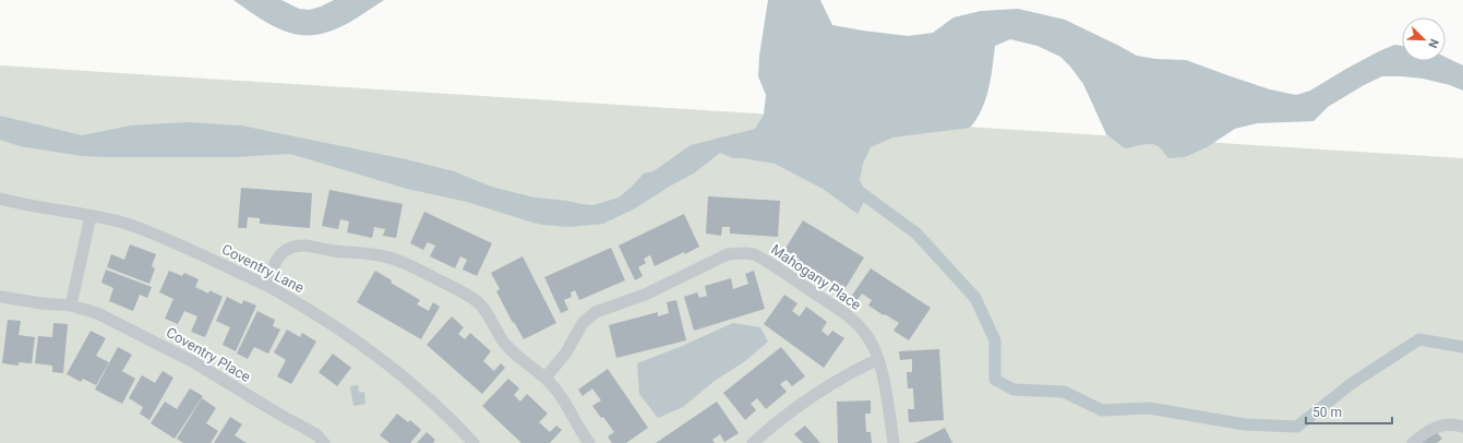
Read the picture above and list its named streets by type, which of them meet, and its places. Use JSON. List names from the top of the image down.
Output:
{
  "streets": {
    "street": ["Coventry Lane", "Mahogany Place", "Coventry Place"]
  },
  "scale_bar": "50 m",
  "north": "bottom right"
}
